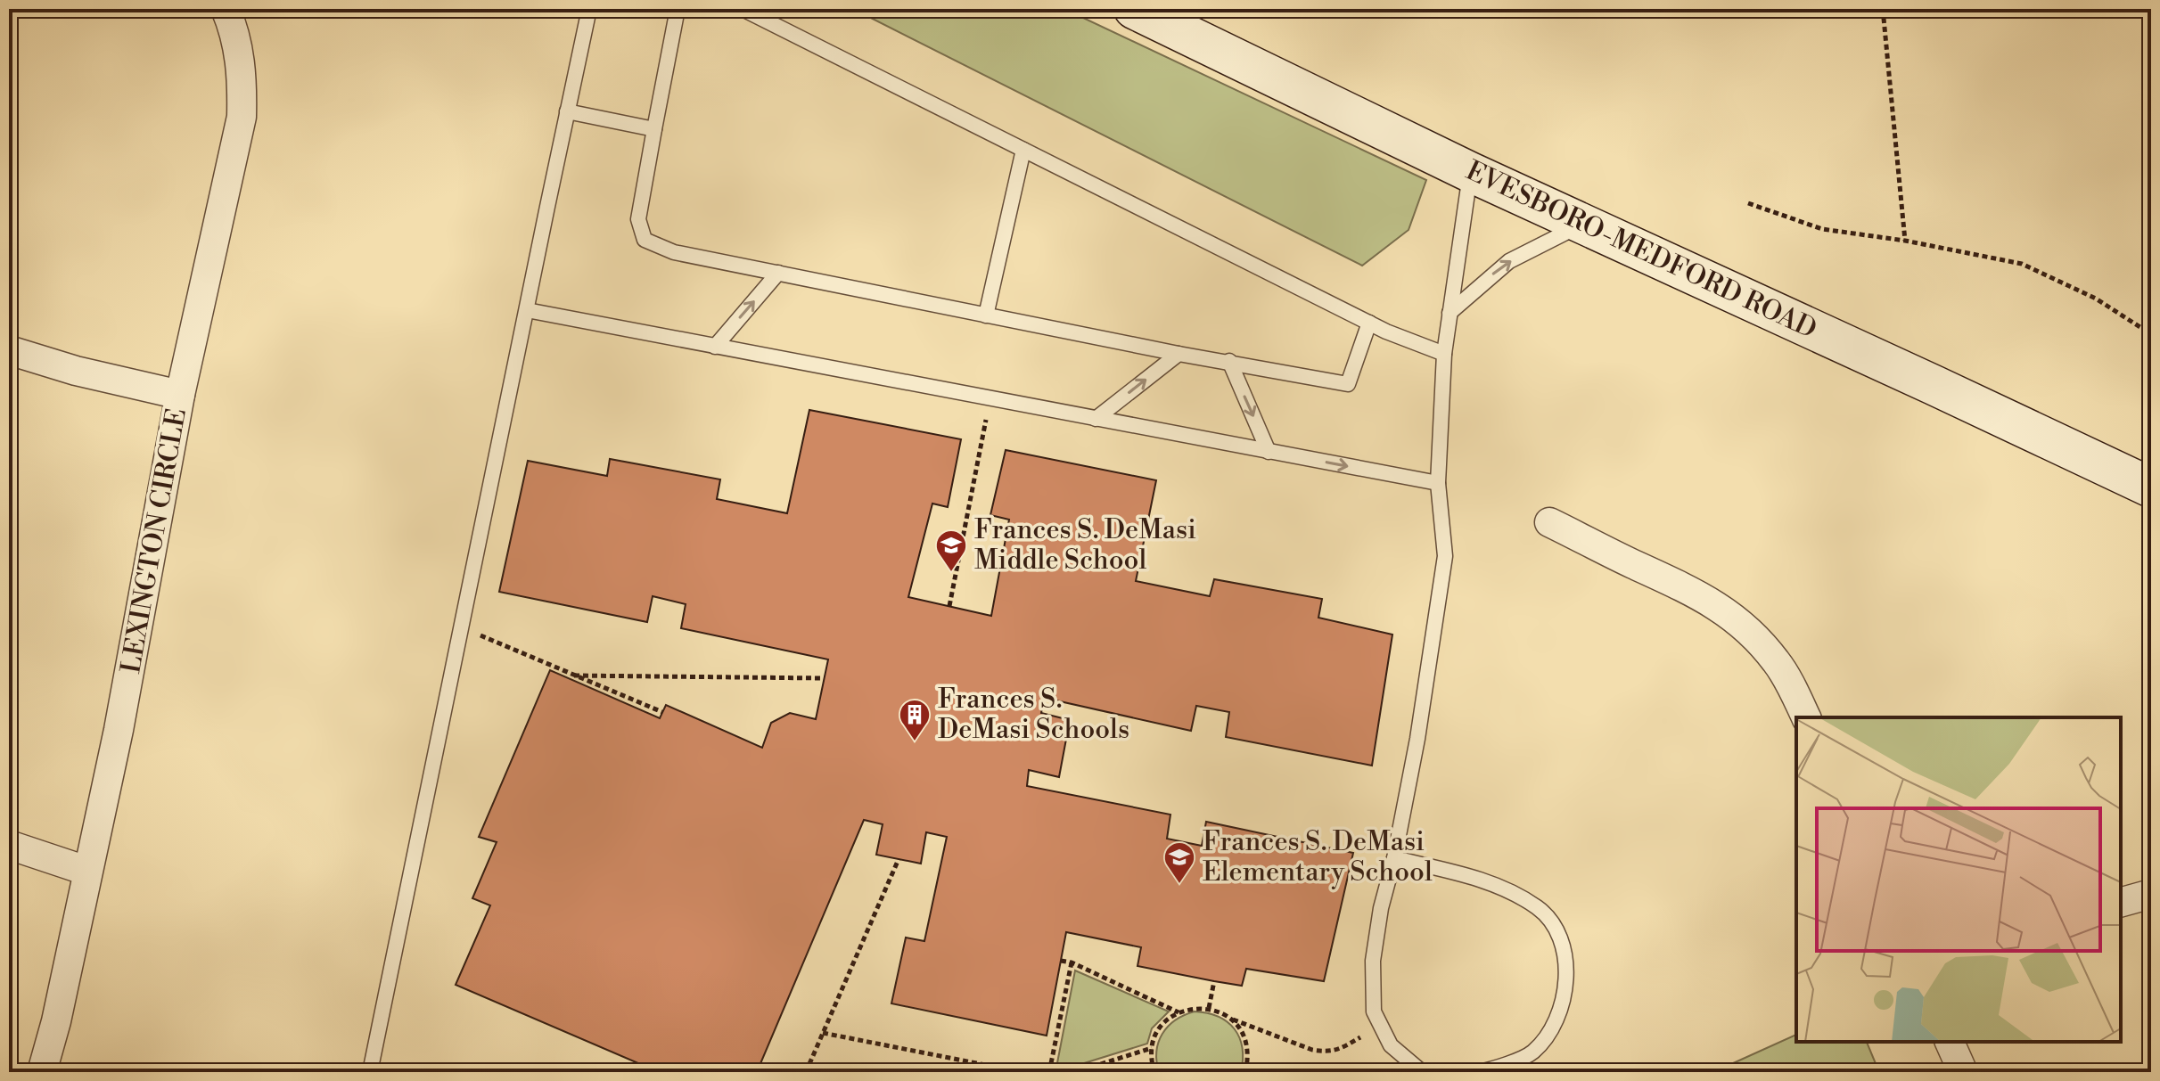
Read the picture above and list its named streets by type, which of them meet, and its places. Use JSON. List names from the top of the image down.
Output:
{
  "streets": {
    "street": ["EVESBORO-MEDFORD ROAD", "LEXINGTON CIRCLE"]
  },
  "places": {
    "school or university": ["Frances S. DeMasi Middle School", "Frances S. DeMasi Elementary School"],
    "building": ["Frances S. DeMasi Schools"]
  }
}
